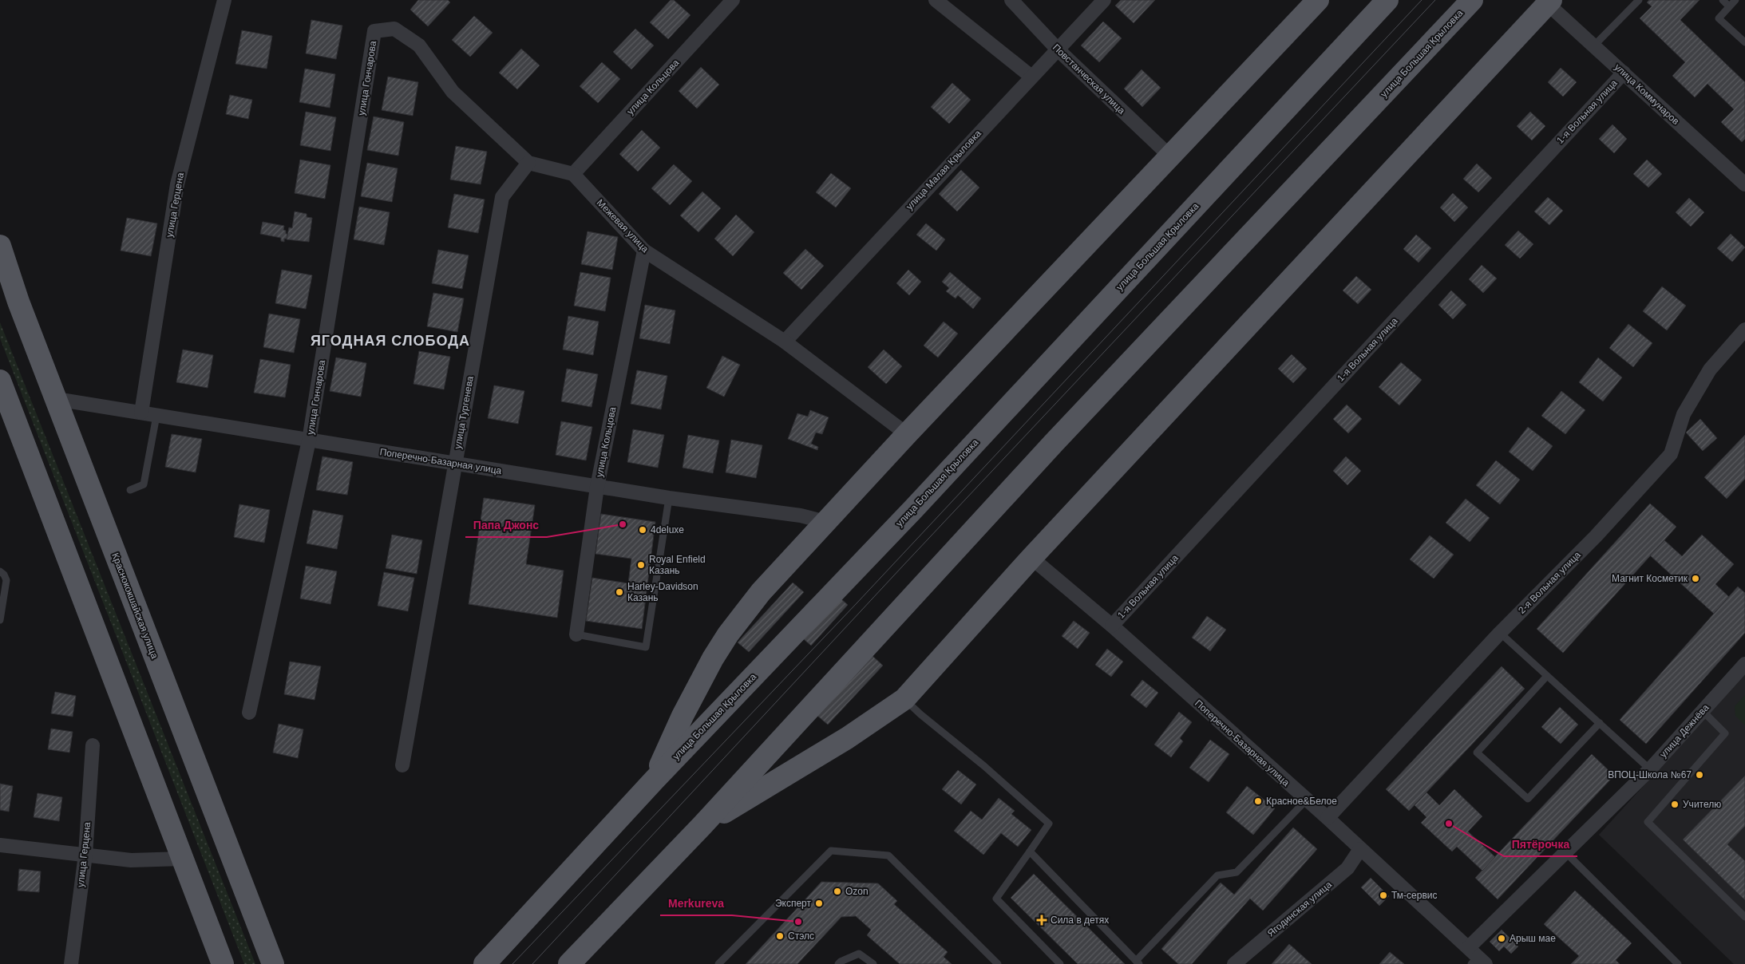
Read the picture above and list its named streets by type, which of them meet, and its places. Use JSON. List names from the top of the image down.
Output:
{
  "streets": {
    "main road": ["улица Большая Крыловка", "Краснококшайская улица"],
    "street": [
      "улица Гончарова",
      "Повстанческая улица",
      "улица Кольцова",
      "улица Коммунаров",
      "1-я Вольная улица",
      "улица Малая Крыловка",
      "улица Герцена",
      "Межевая улица",
      "улица Тургенева",
      "Поперечно-Базарная улица",
      "2-я Вольная улица",
      "улица Дежнёва",
      "Ягодинская улица"
    ]
  },
  "crossings": [
    ["улица Гончарова", "улица Тургенева"],
    ["улица Гончарова", "Поперечно-Базарная улица"],
    ["Повстанческая улица", "улица Малая Крыловка"],
    ["улица Кольцова", "Межевая улица"],
    ["улица Кольцова", "Поперечно-Базарная улица"],
    ["улица Коммунаров", "1-я Вольная улица"],
    ["1-я Вольная улица", "Поперечно-Базарная улица"],
    ["улица Малая Крыловка", "Межевая улица"],
    ["улица Герцена", "Поперечно-Базарная улица"],
    ["улица Тургенева", "Поперечно-Базарная улица"],
    ["Поперечно-Базарная улица", "2-я Вольная улица"],
    ["Поперечно-Базарная улица", "Краснококшайская улица"],
    ["Поперечно-Базарная улица", "улица Дежнёва"],
    ["Поперечно-Базарная улица", "Ягодинская улица"]
  ],
  "districts": ["ЯГОДНАЯ СЛОБОДА"],
  "places": {
    "other": [
      "Папа Джонс",
      "4deluxe",
      "Royal Enfield Казань",
      "Магнит Косметик",
      "Harley-Davidson Казань",
      "ВПОЦ-Школа №67",
      "Красное&Белое",
      "Учителю",
      "Пятёрочка",
      "Ozon",
      "Тм-сервис",
      "Эксперт",
      "Merkureva",
      "Стэлс",
      "Арыш мае"
    ],
    "health": ["Сила в детях"]
  }
}
